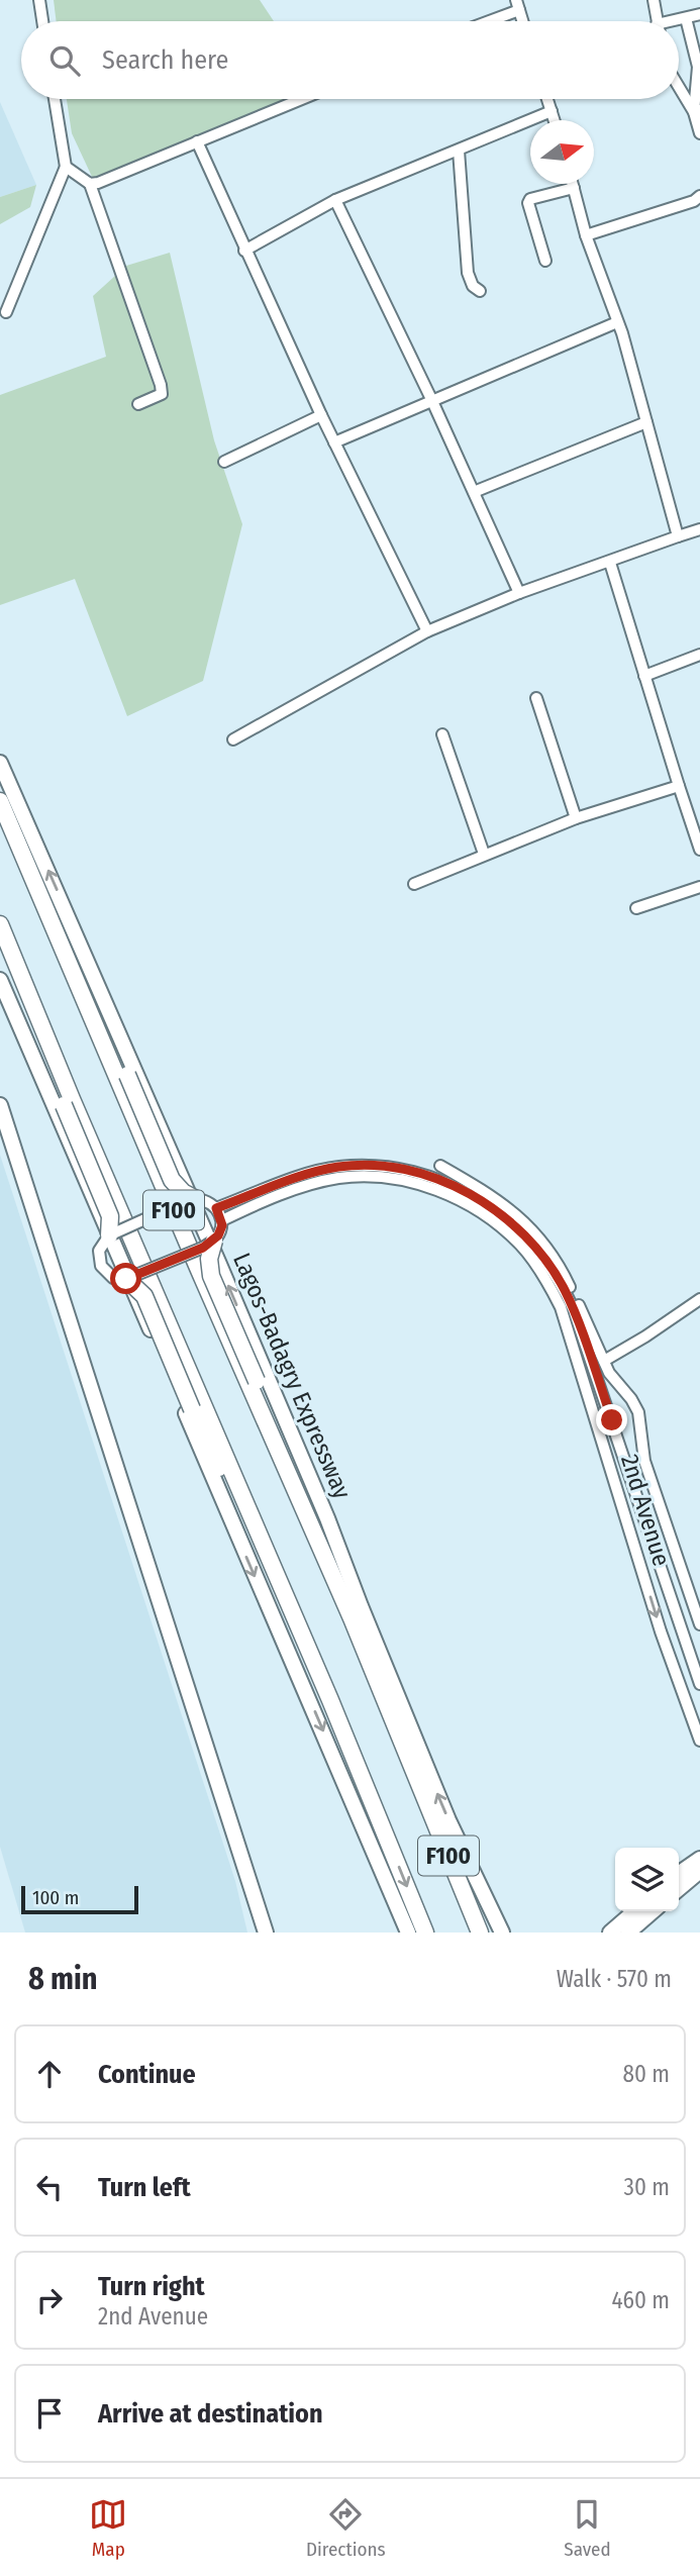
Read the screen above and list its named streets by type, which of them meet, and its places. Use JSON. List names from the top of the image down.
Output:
{
  "streets": {
    "highway": ["F100", "Lagos-Badagry Expressway"],
    "street": ["2nd Avenue"]
  },
  "scale_bar": "100 m",
  "north": "right",
  "page": {
    "search": "Search here",
    "scale": "100 m",
    "heading": ["8 min", "Walk · 570 m"],
    "list": [
      ["Continue", "80 m"],
      ["Turn left", "30 m"],
      ["Turn right", "2nd Avenue", "460 m"],
      "Arrive at destination"
    ],
    "nav": ["Map", "Directions", "Saved"]
  }
}
